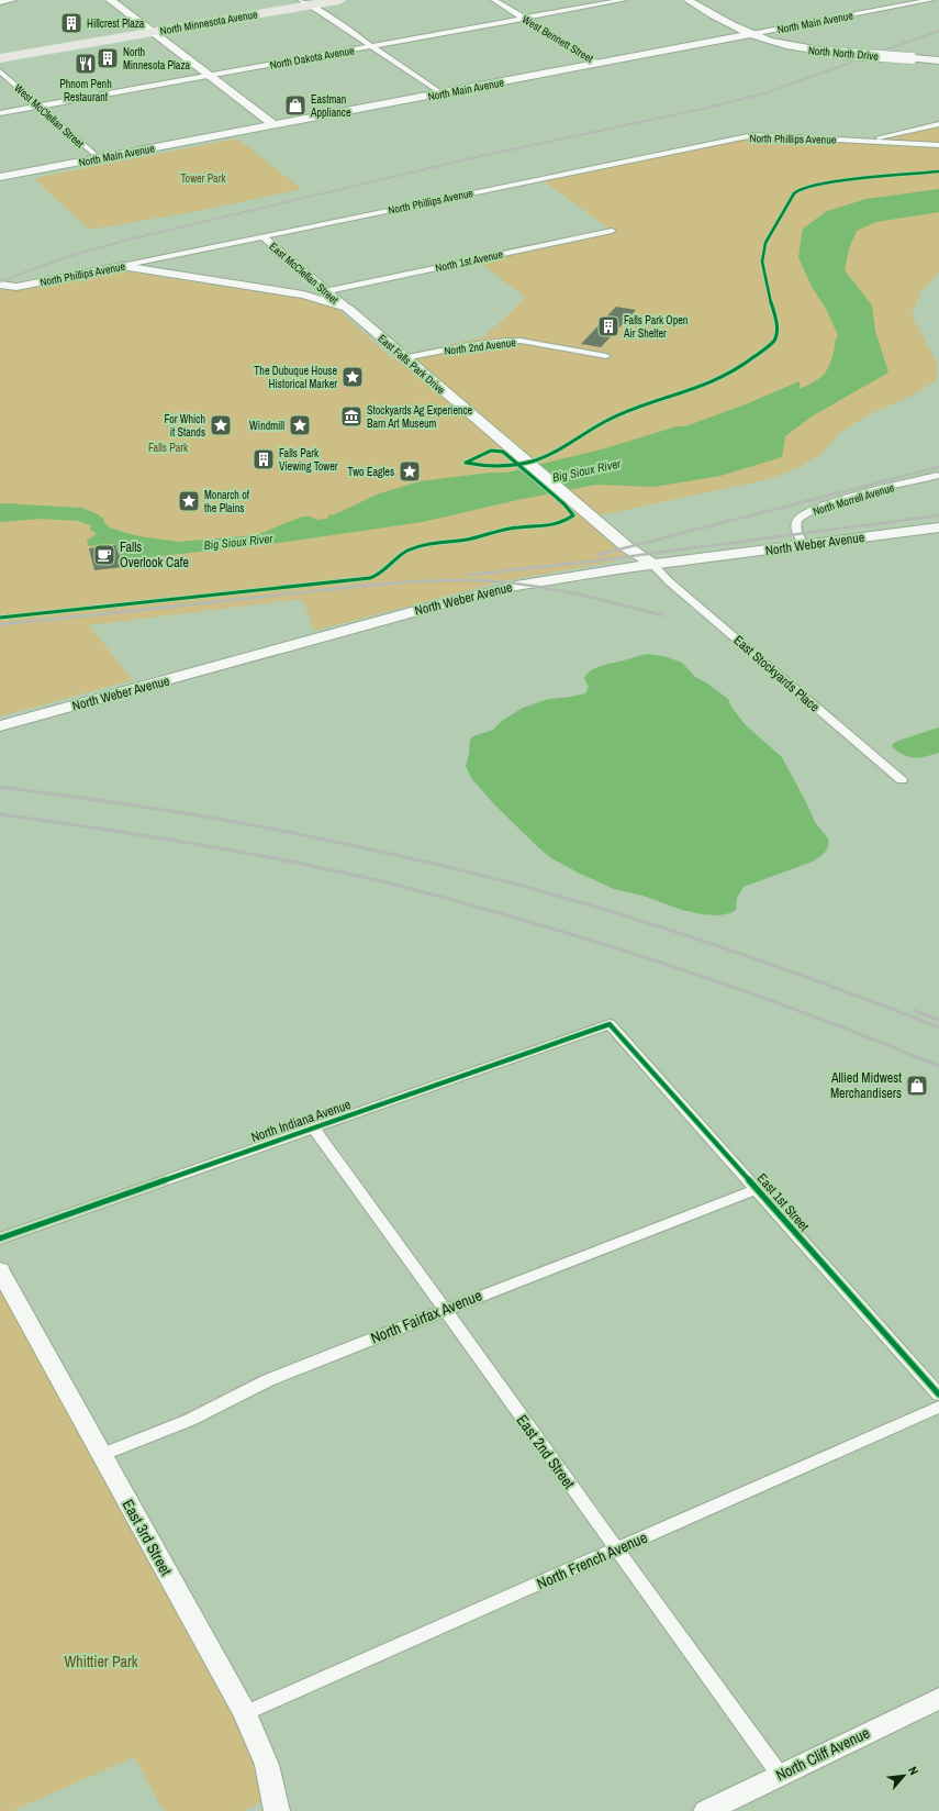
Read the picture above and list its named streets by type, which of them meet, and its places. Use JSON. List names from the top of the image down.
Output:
{
  "streets": {
    "main road": ["North Minnesota Avenue"],
    "street": [
      "North Main Avenue",
      "West Bennett Street",
      "North North Drive",
      "North Dakota Avenue",
      "West McClellan Street",
      "North Phillips Avenue",
      "North 1st Avenue",
      "East McClellan Street",
      "North 2nd Avenue",
      "East Falls Park Drive",
      "North Morrell Avenue",
      "North Weber Avenue",
      "East Stockyards Place",
      "North Indiana Avenue",
      "East 1st Street",
      "North Fairfax Avenue",
      "East 2nd Street",
      "East 3rd Street",
      "North French Avenue",
      "North Cliff Avenue"
    ]
  },
  "crossings": [
    ["North Main Avenue", "West Bennett Street"],
    ["North Main Avenue", "North North Drive"],
    ["North Main Avenue", "West McClellan Street"],
    ["West Bennett Street", "North Dakota Avenue"],
    ["North Dakota Avenue", "West McClellan Street"],
    ["North Phillips Avenue", "East McClellan Street"],
    ["North Phillips Avenue", "East Falls Park Drive"],
    ["North 1st Avenue", "East McClellan Street"],
    ["East McClellan Street", "East Falls Park Drive"],
    ["North 2nd Avenue", "East Falls Park Drive"],
    ["East Falls Park Drive", "North Weber Avenue"],
    ["East Falls Park Drive", "East Stockyards Place"],
    ["North Morrell Avenue", "North Weber Avenue"],
    ["North Weber Avenue", "East Stockyards Place"],
    ["North Indiana Avenue", "East 1st Street"],
    ["North Indiana Avenue", "East 2nd Street"],
    ["East 1st Street", "North Fairfax Avenue"],
    ["North Fairfax Avenue", "East 2nd Street"],
    ["North Fairfax Avenue", "East 3rd Street"],
    ["East 2nd Street", "North French Avenue"],
    ["East 2nd Street", "North Cliff Avenue"],
    ["East 3rd Street", "North French Avenue"]
  ],
  "water": ["Big Sioux River"],
  "parks": ["Tower Park", "Falls Park", "Whittier Park"],
  "places": {
    "building": [
      "Hillcrest Plaza",
      "North Minnesota Plaza",
      "Falls Park Open Air Shelter",
      "Falls Park Viewing Tower"
    ],
    "restaurant": ["Phnom Penh Restaurant"],
    "shop": ["Eastman Appliance", "Allied Midwest Merchandisers"],
    "place": [
      "The Dubuque House Historical Marker",
      "For Which it Stands",
      "Windmill",
      "Two Eagles",
      "Monarch of the Plains"
    ],
    "museum": ["Stockyards Ag Experience Barn Art Museum"],
    "cafe": ["Falls Overlook Cafe"]
  },
  "north": "top right"
}
